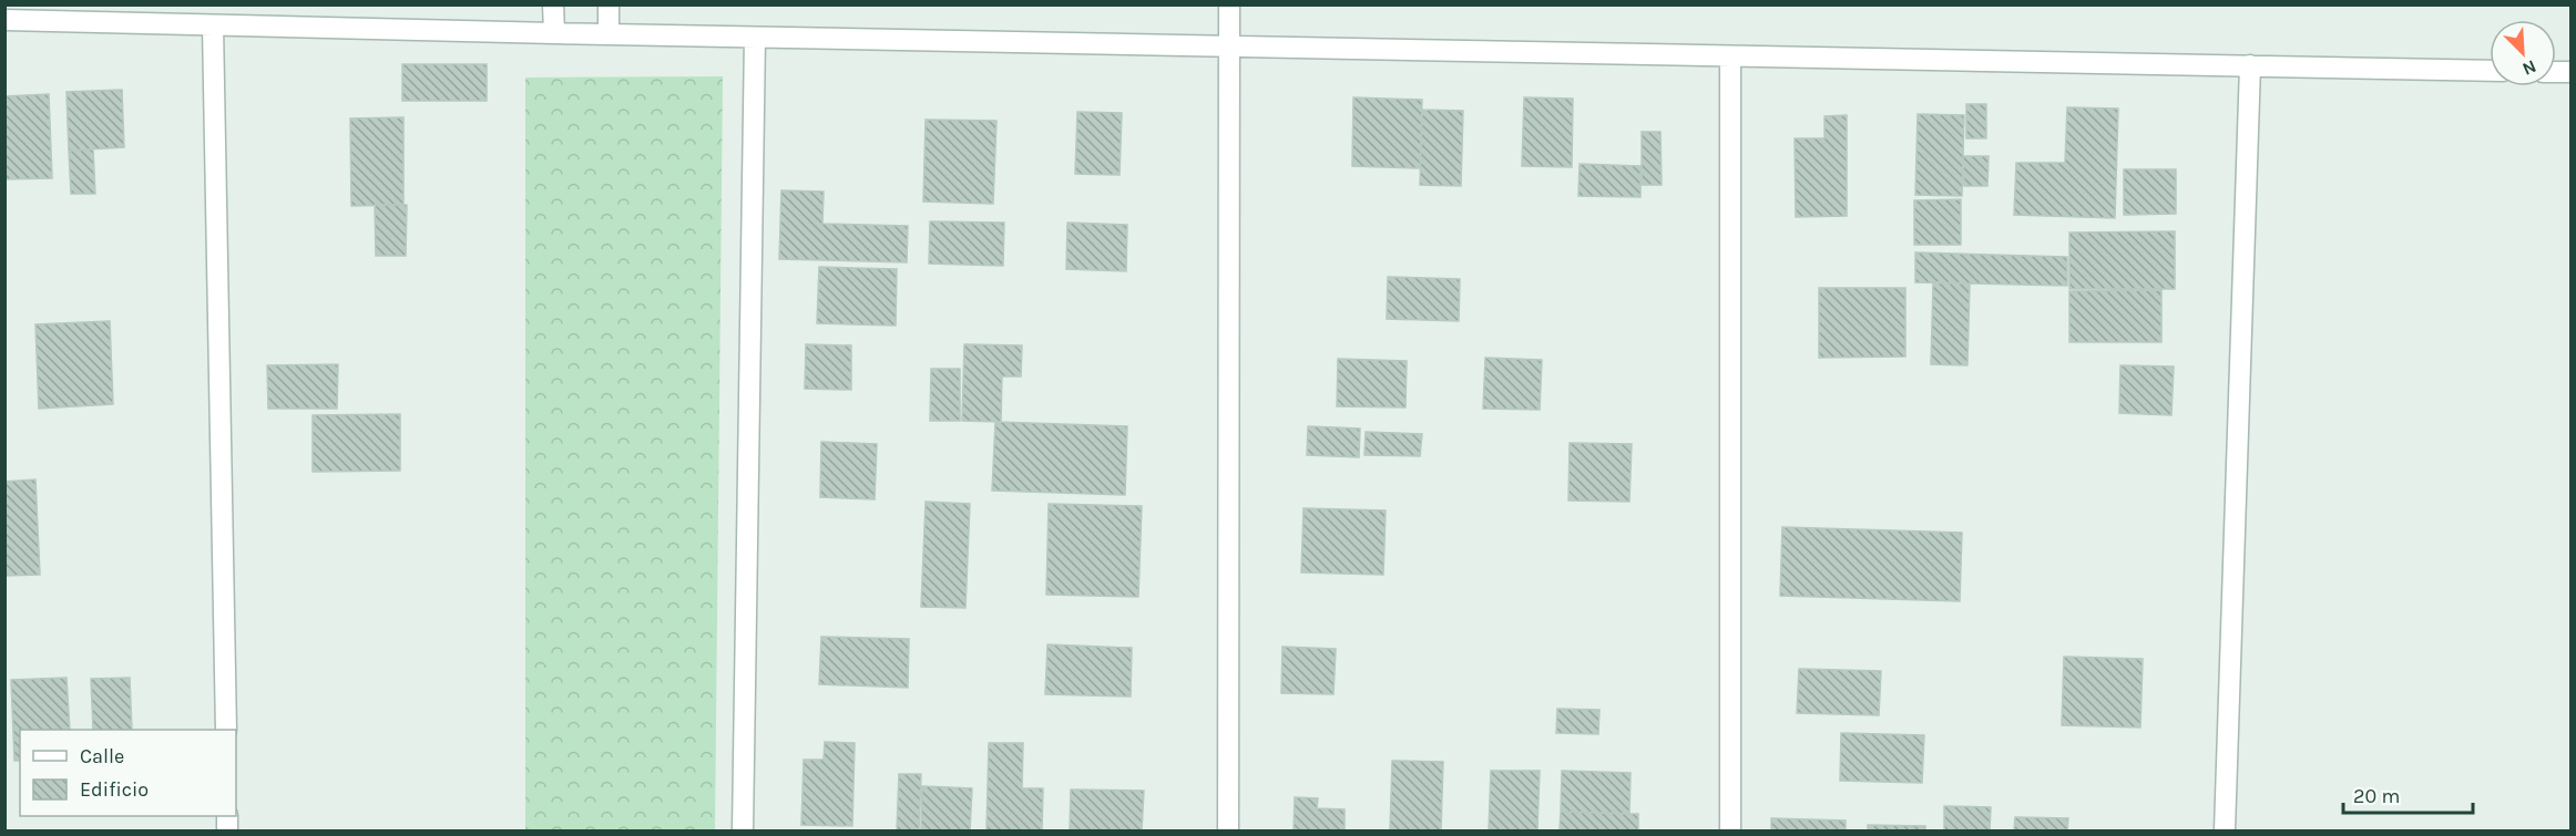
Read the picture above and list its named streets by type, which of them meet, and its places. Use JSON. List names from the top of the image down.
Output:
{
  "legend": ["Calle", "Edificio"],
  "scale_bar": "20 m",
  "north": "bottom right"
}
